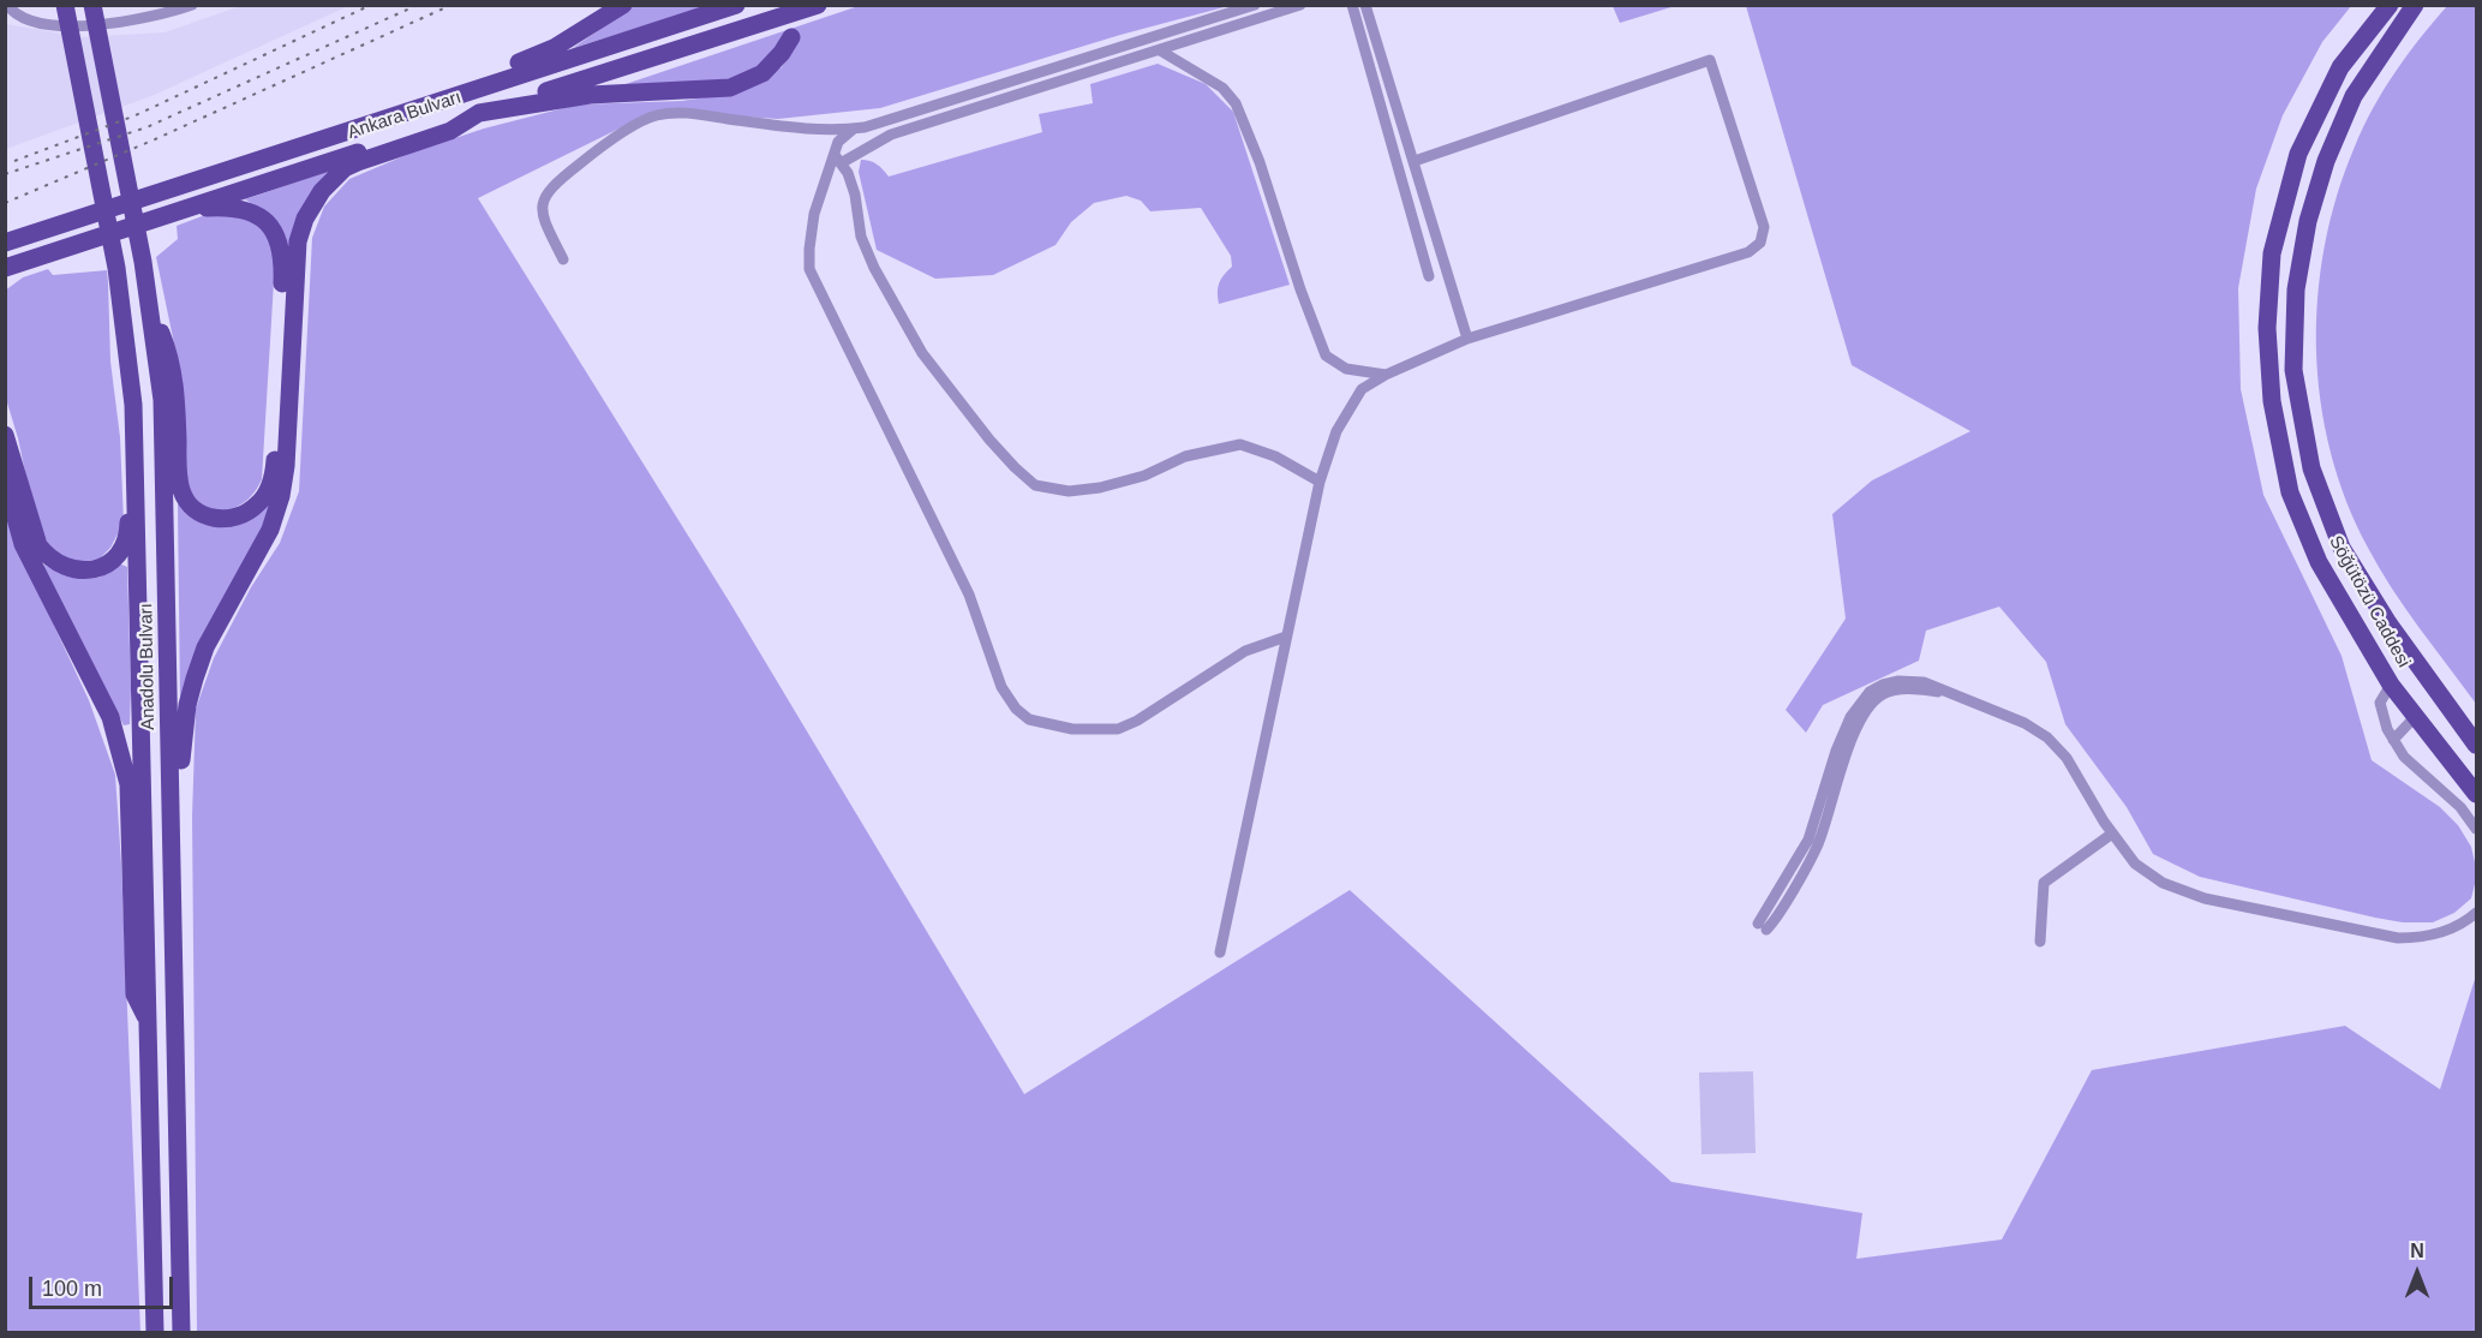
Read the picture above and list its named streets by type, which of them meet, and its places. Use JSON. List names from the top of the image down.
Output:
{
  "streets": {
    "main road": ["Ankara Bulvarı", "Söğütözü Caddesi", "Anadolu Bulvarı"]
  },
  "scale_bar": "100 m",
  "north": "top"
}
